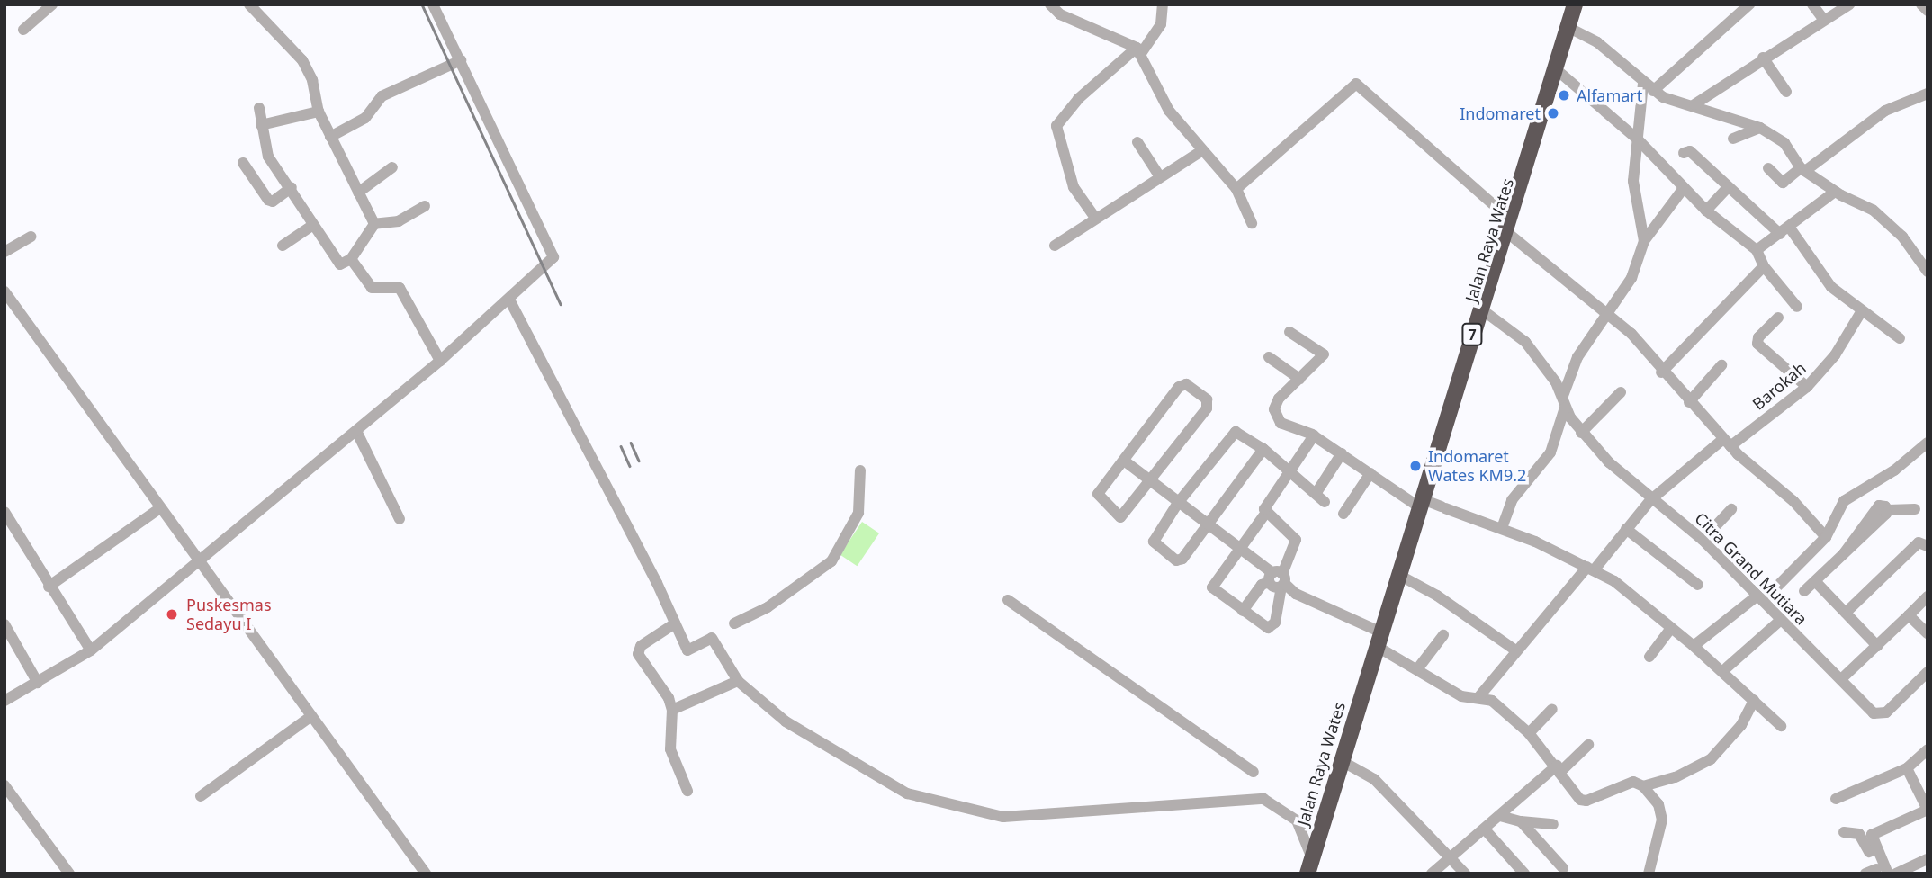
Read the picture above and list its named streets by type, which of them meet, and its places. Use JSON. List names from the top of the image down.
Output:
{
  "streets": {
    "highway": ["Jalan Raya Wates", "7"],
    "street": ["Barokah", "Citra Grand Mutiara"]
  },
  "crossings": [
    ["Jalan Raya Wates", "Citra Grand Mutiara"],
    ["Barokah", "Citra Grand Mutiara"]
  ],
  "places": [
    "Alfamart",
    "Indomaret",
    "Indomaret Wates KM9.2",
    "Puskesmas Sedayu I"
  ]
}
